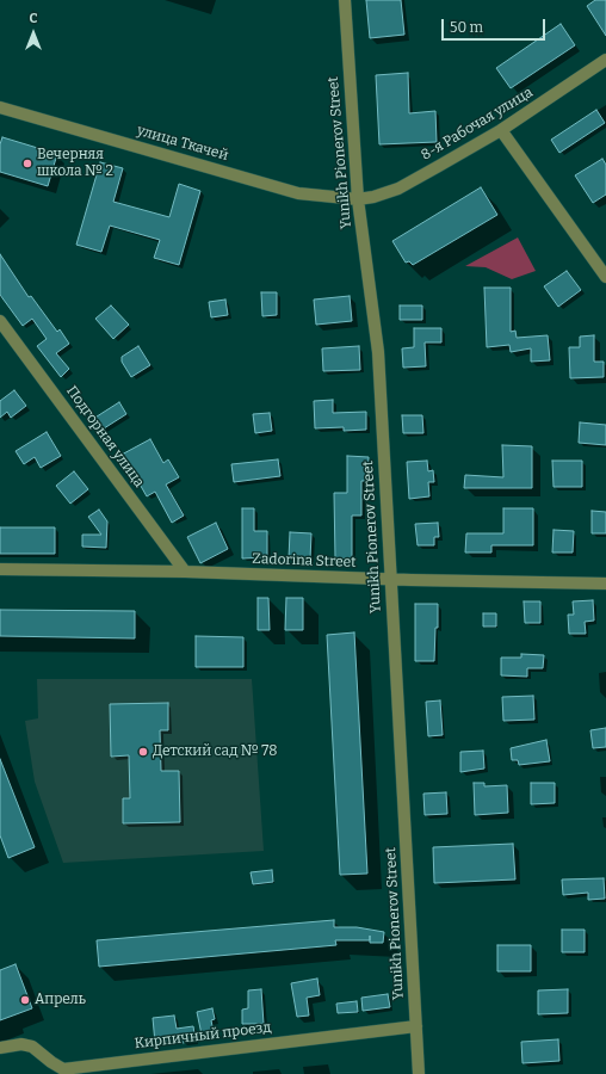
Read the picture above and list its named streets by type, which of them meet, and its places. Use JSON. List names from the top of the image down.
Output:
{
  "streets": {
    "street": [
      "8-я Рабочая улица",
      "улица Ткачей",
      "Yunikh Pionerov Street",
      "Подгорная улица",
      "Zadorina Street",
      "Кирпичный проезд"
    ]
  },
  "crossings": [
    ["8-я Рабочая улица", "улица Ткачей"],
    ["8-я Рабочая улица", "Yunikh Pionerov Street"],
    ["улица Ткачей", "Yunikh Pionerov Street"],
    ["Yunikh Pionerov Street", "Zadorina Street"],
    ["Yunikh Pionerov Street", "Кирпичный проезд"],
    ["Подгорная улица", "Zadorina Street"]
  ],
  "places": ["Вечерняя школа № 2", "Детский сад № 78", "Апрель"],
  "scale_bar": "50 m",
  "north": "top"
}
